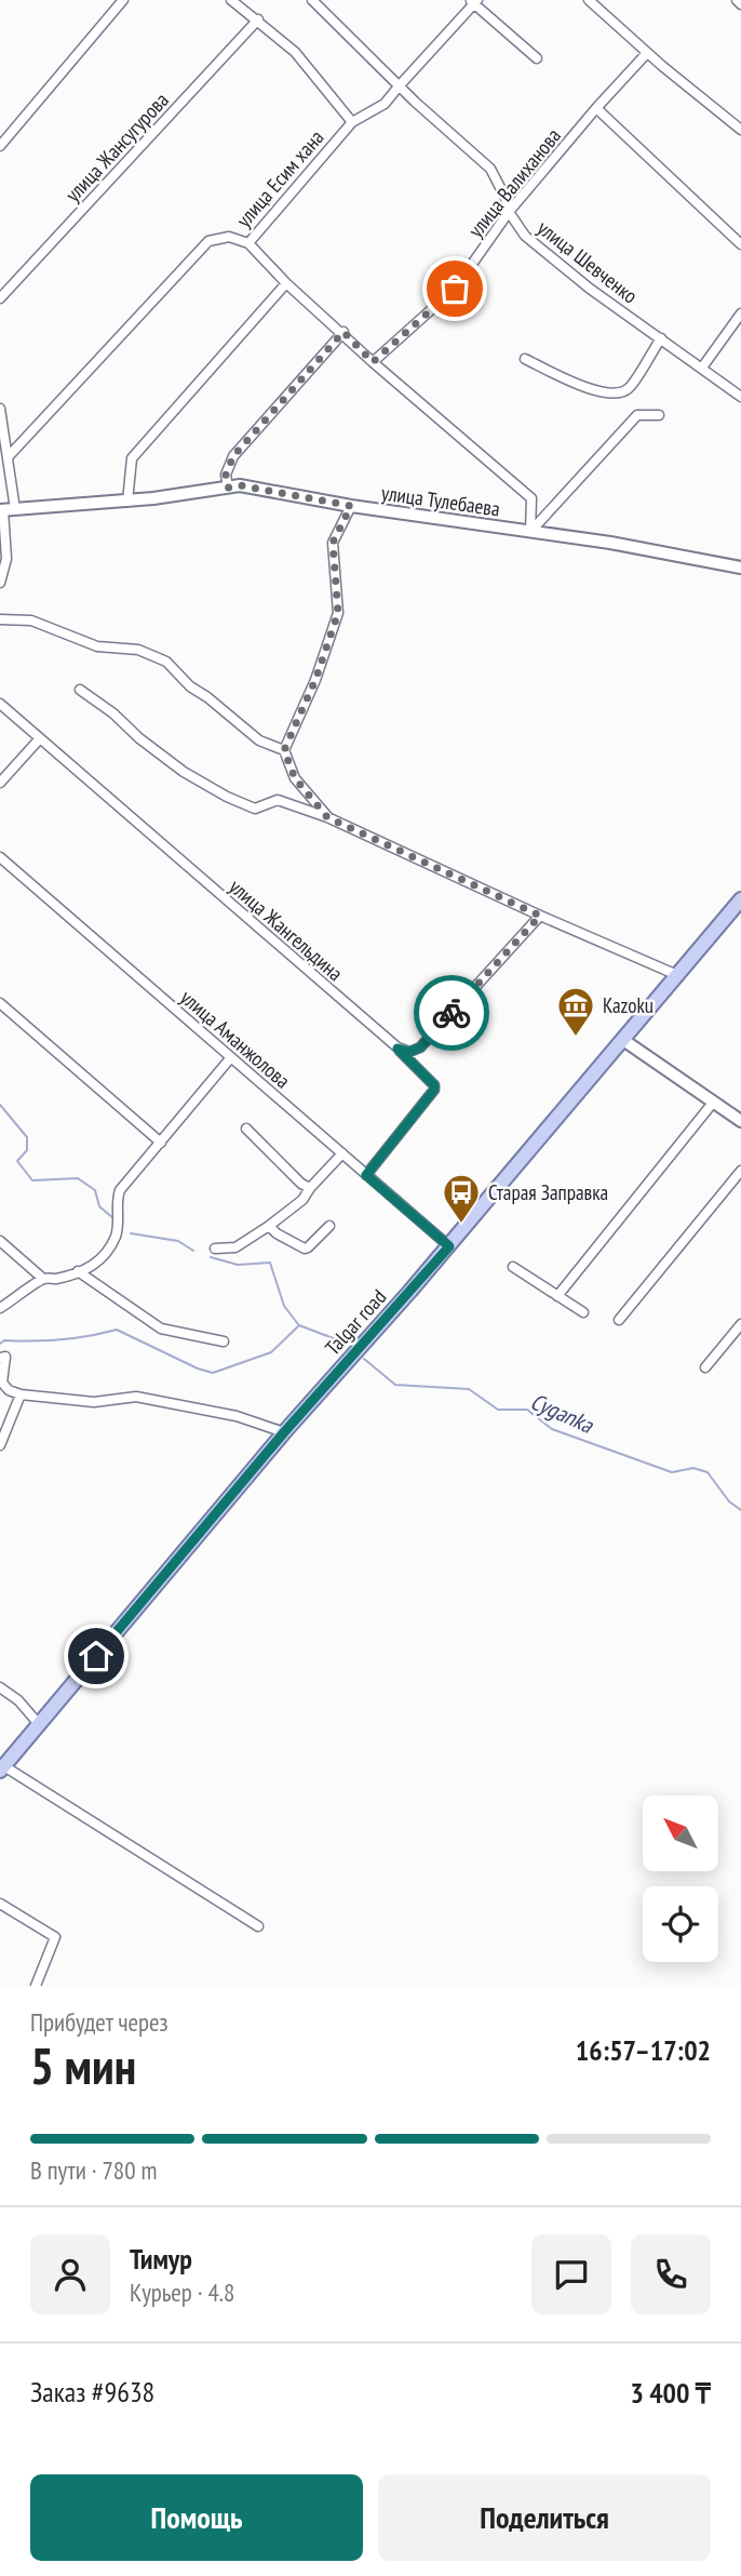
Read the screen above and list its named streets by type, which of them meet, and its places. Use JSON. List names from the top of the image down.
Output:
{
  "streets": {
    "main road": ["Talgar road"],
    "street": [
      "улица Жансугурова",
      "улица Есим хана",
      "улица Валиханова",
      "улица Шевченко",
      "улица Тулебаева",
      "улица Жангельдина",
      "улица Аманжолова"
    ]
  },
  "crossings": [
    ["улица Есим хана", "улица Шевченко"],
    ["улица Валиханова", "улица Шевченко"],
    ["улица Жангельдина", "улица Аманжолова"],
    ["улица Аманжолова", "Talgar road"]
  ],
  "water": ["Cyganka"],
  "places": {
    "museum": ["Kazoku"],
    "bus stop": ["Старая Заправка"]
  },
  "north": "top left",
  "page": {
    "heading": ["5 мин", "Прибудет через", "16:57–17:02"],
    "panel": [
      "Тимур",
      "Курьер · 4.8",
      "Заказ #9638",
      "3 400 ₸"
    ],
    "bar": "В пути · 780 m",
    "buttons": ["Помощь", "Поделиться"]
  }
}
